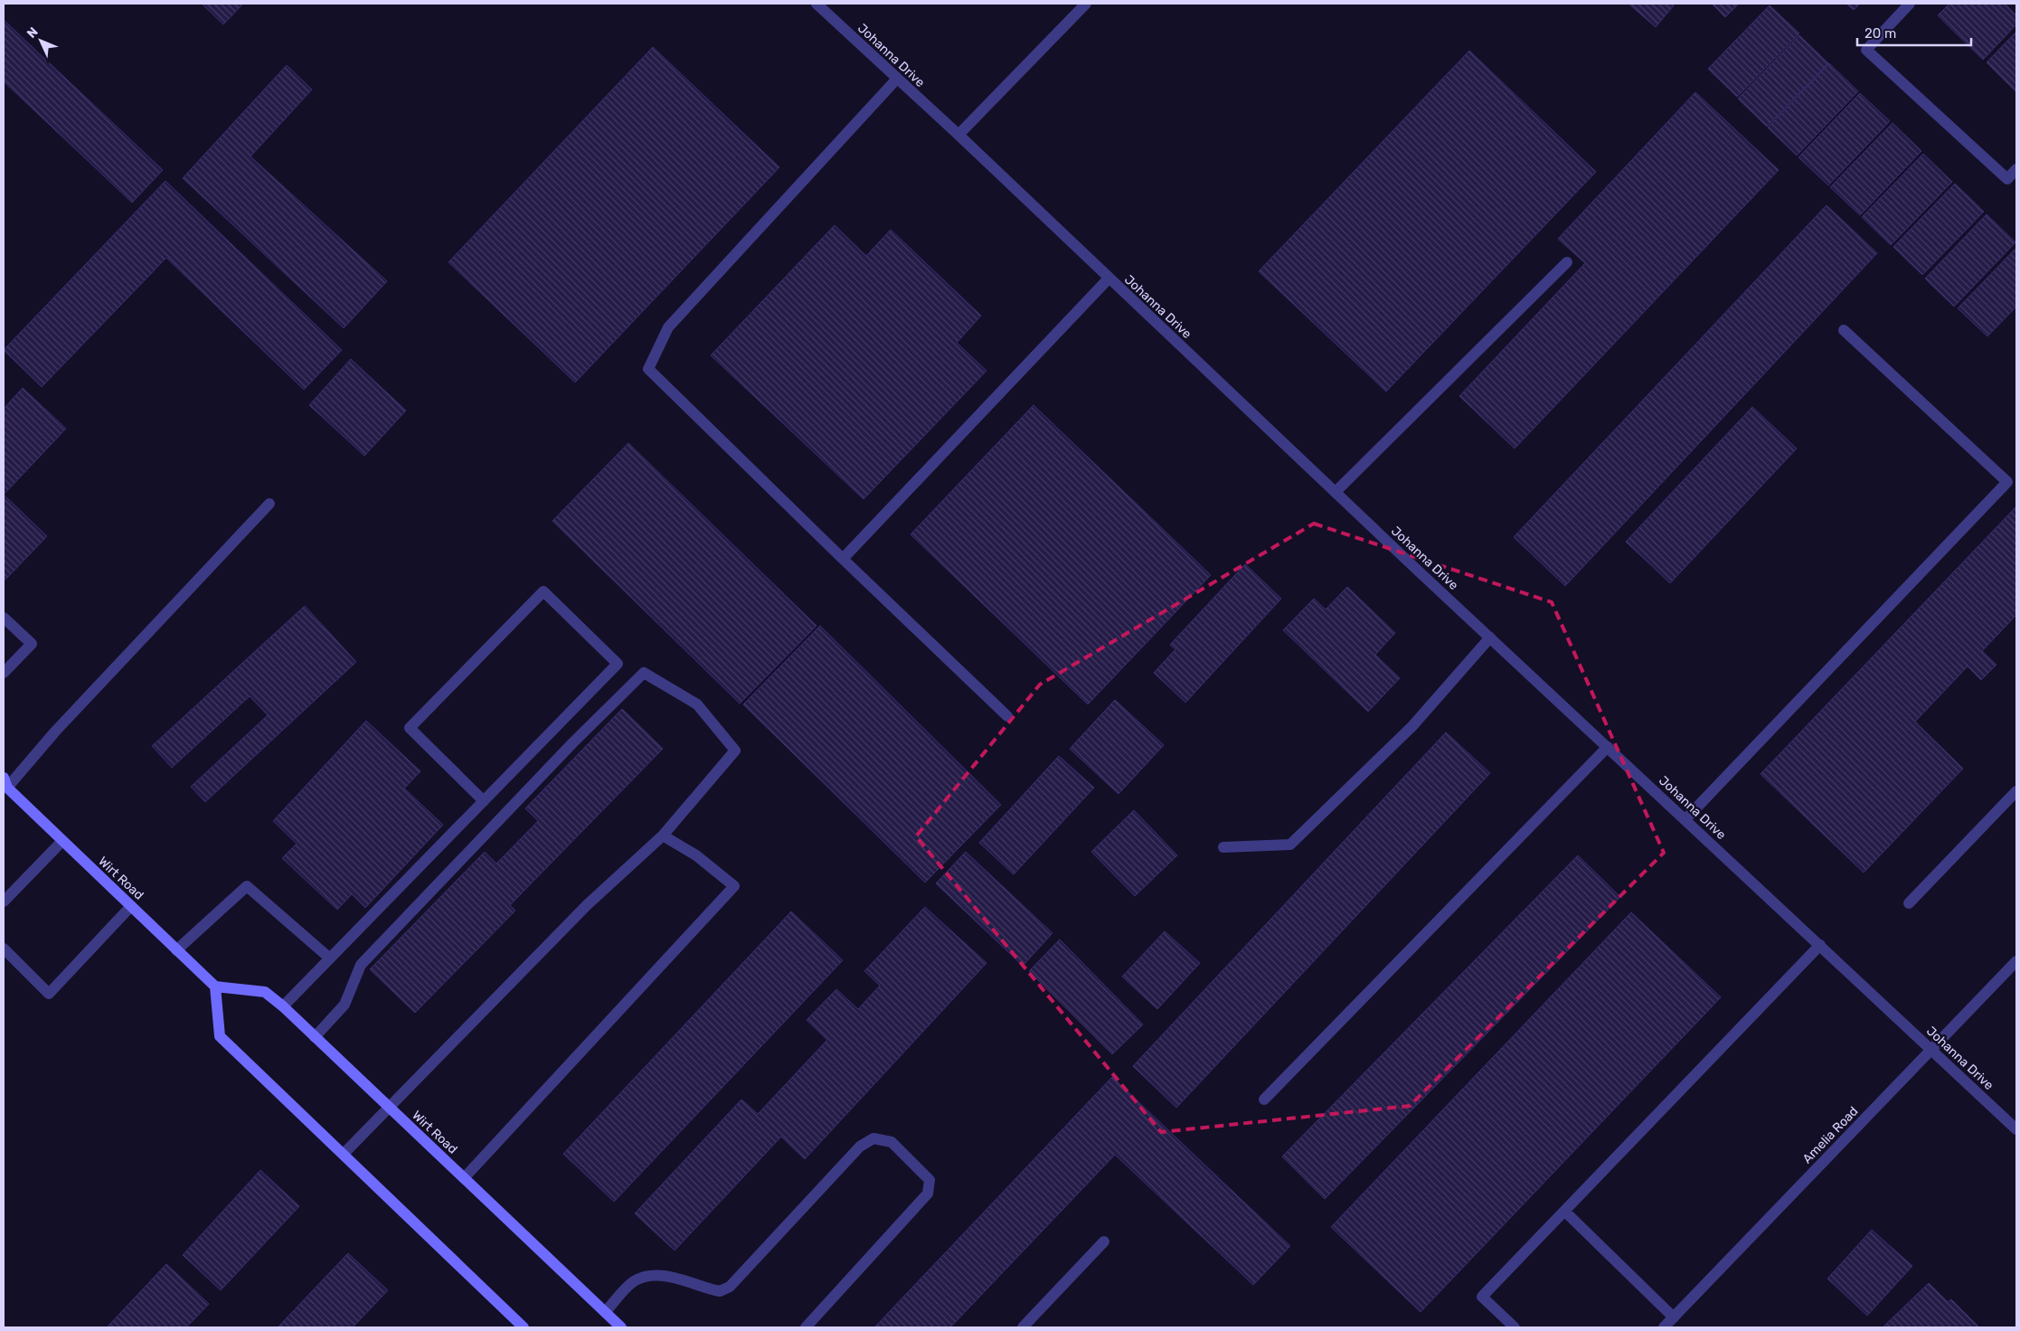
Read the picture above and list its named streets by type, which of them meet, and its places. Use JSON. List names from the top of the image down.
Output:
{
  "streets": {
    "main road": ["Wirt Road"],
    "street": ["Johanna Drive", "Amelia Road"]
  },
  "crossings": [
    ["Johanna Drive", "Amelia Road"]
  ],
  "scale_bar": "20 m",
  "north": "top left"
}
